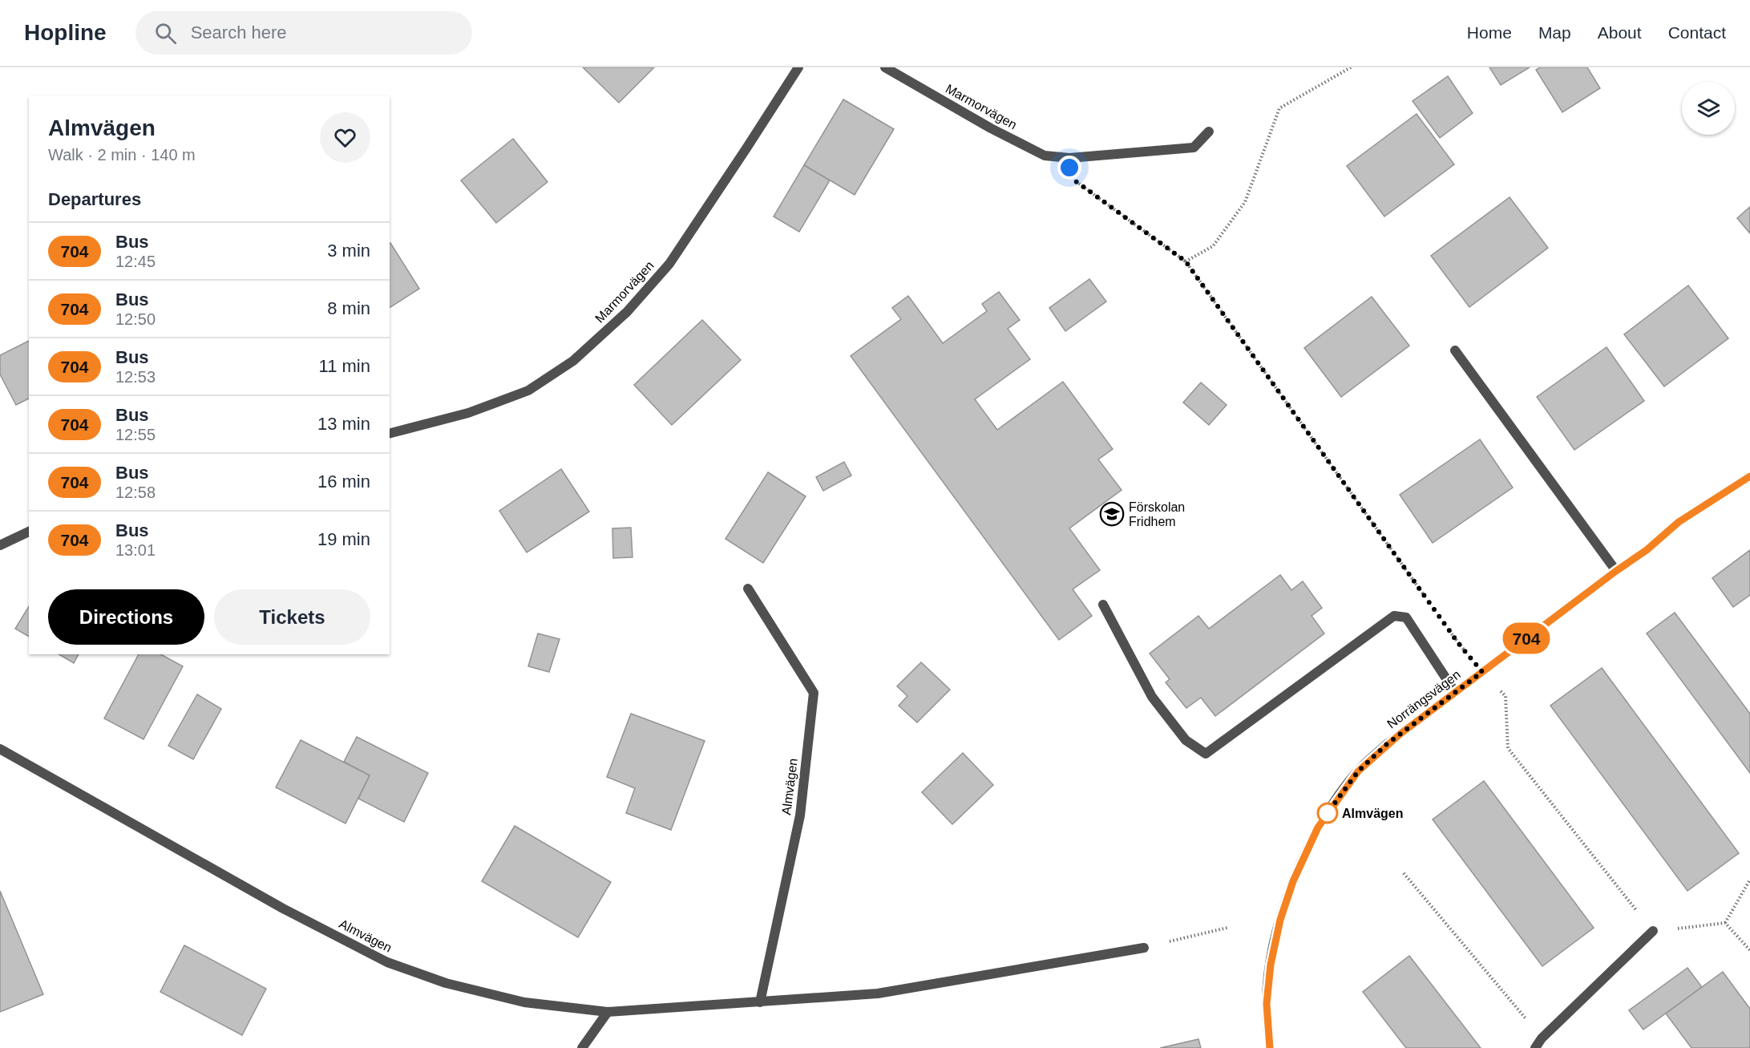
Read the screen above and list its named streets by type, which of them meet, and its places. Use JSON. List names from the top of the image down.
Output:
{
  "streets": {
    "street": ["Marmorvägen", "Norrängsvägen", "Almvägen"]
  },
  "places": {
    "school or university": ["Förskolan Fridhem"],
    "other": ["Almvägen"]
  },
  "lines": ["bus line 704"],
  "page": {
    "header": "Hopline",
    "search": "Search here",
    "nav": [
      "Home",
      "Map",
      "About",
      "Contact"
    ],
    "on_map": "704",
    "heading": [
      ["Almvägen", "Walk · 2 min · 140 m"],
      "Departures"
    ],
    "list": [
      {
        "mark": "704",
        "name": "Bus",
        "note": "12:45",
        "value": "3 min"
      },
      {
        "mark": "704",
        "name": "Bus",
        "note": "12:50",
        "value": "8 min"
      },
      {
        "mark": "704",
        "name": "Bus",
        "note": "12:53",
        "value": "11 min"
      },
      {
        "mark": "704",
        "name": "Bus",
        "note": "12:55",
        "value": "13 min"
      },
      {
        "mark": "704",
        "name": "Bus",
        "note": "12:58",
        "value": "16 min"
      },
      {
        "mark": "704",
        "name": "Bus",
        "note": "13:01",
        "value": "19 min"
      }
    ],
    "buttons": ["Directions", "Tickets"]
  }
}
